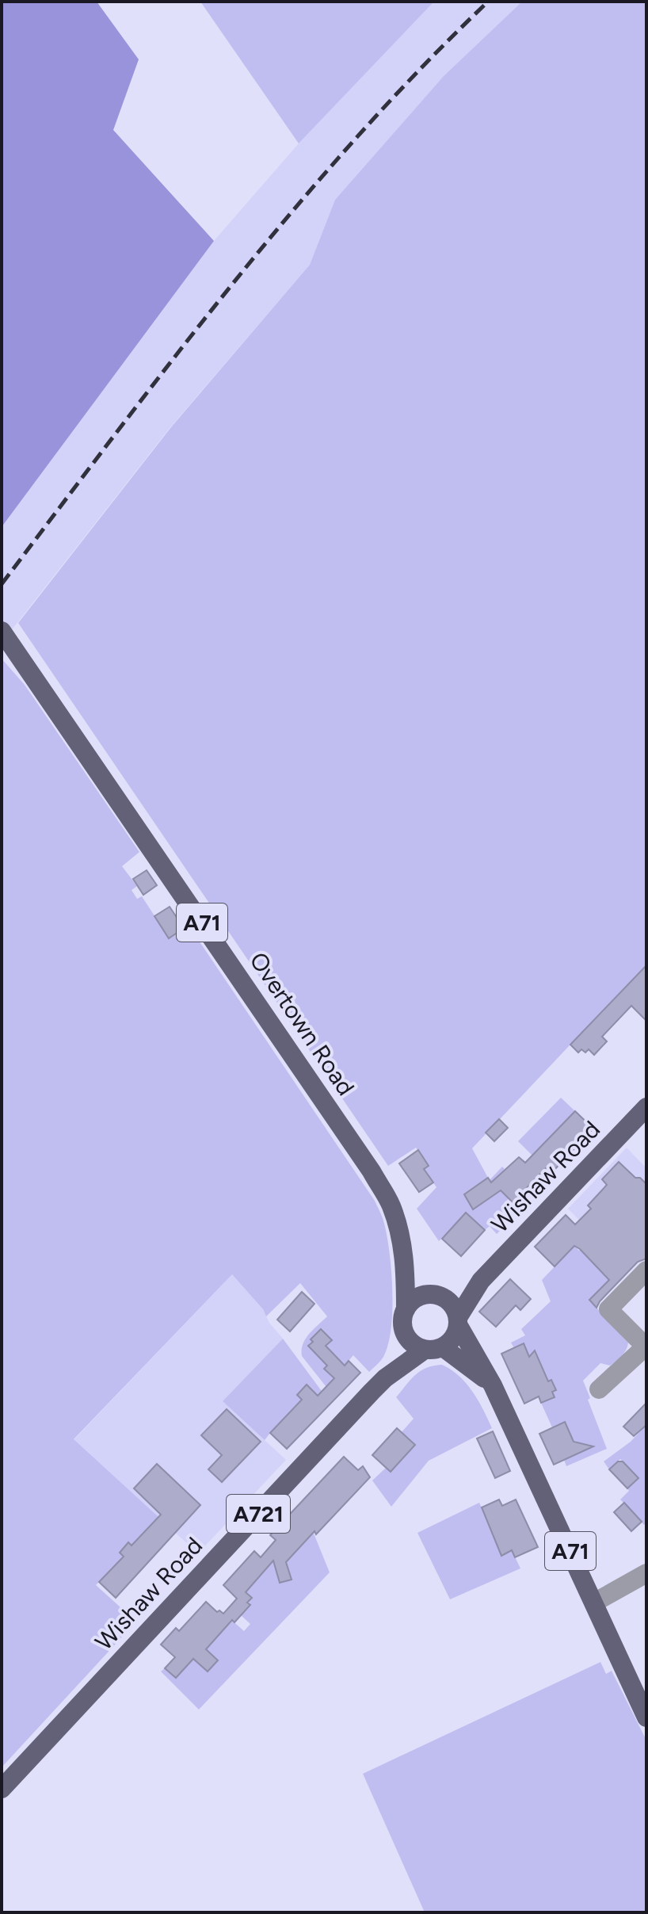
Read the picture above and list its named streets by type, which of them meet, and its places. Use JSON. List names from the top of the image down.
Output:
{
  "streets": {
    "main road": [
      "A71",
      "Overtown Road",
      "Wishaw Road",
      "A721"
    ]
  },
  "crossings": [
    ["A71", "Overtown Road"],
    ["A71", "Wishaw Road"],
    ["Overtown Road", "Wishaw Road"]
  ]
}
